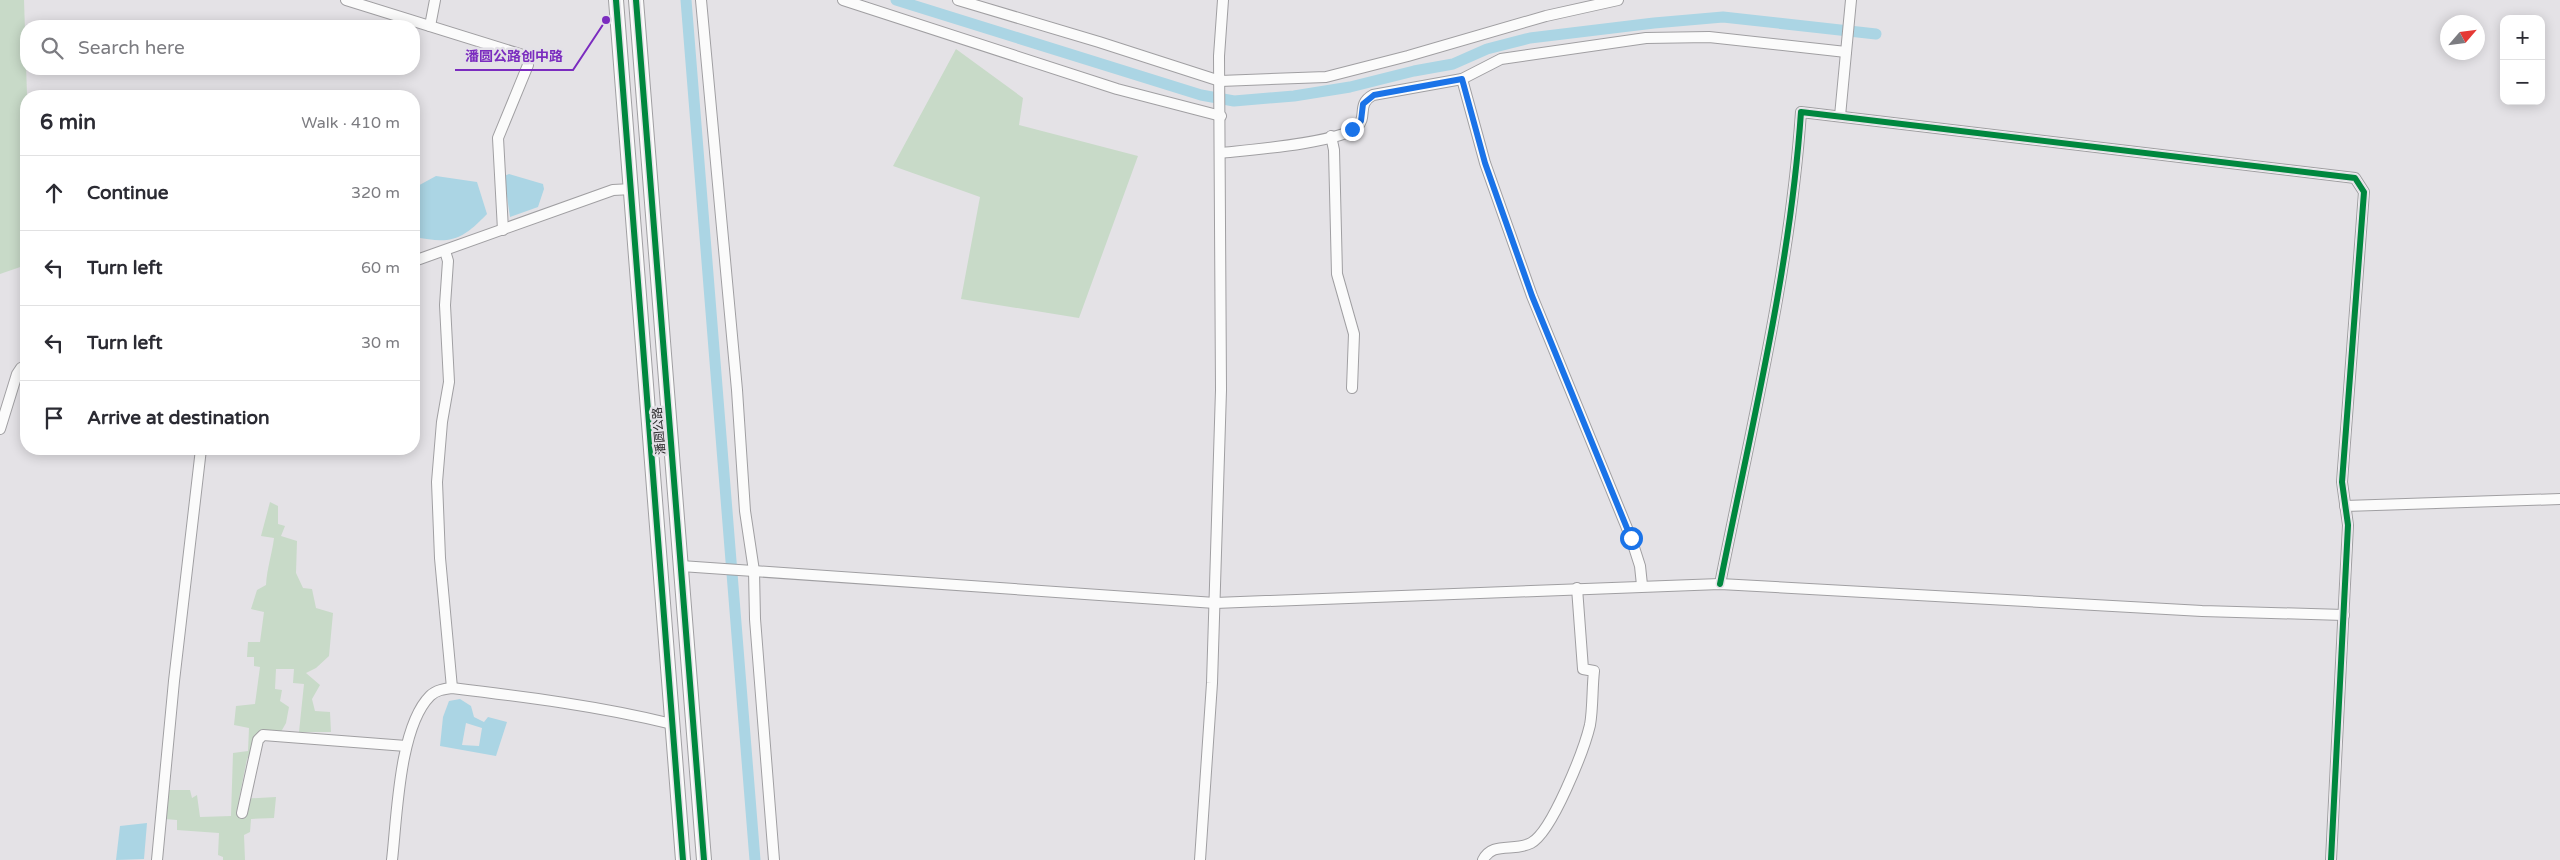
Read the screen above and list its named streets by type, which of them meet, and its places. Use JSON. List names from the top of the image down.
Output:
{
  "streets": {
    "main road": ["潘圆公路"]
  },
  "places": ["潘圆公路创中路"],
  "north": "top right",
  "page": {
    "map_buttons": ["+", "−"],
    "search": "Search here",
    "heading": ["6 min", "Walk · 410 m"],
    "list": [
      ["Continue", "320 m"],
      ["Turn left", "60 m"],
      ["Turn left", "30 m"],
      "Arrive at destination"
    ]
  }
}
